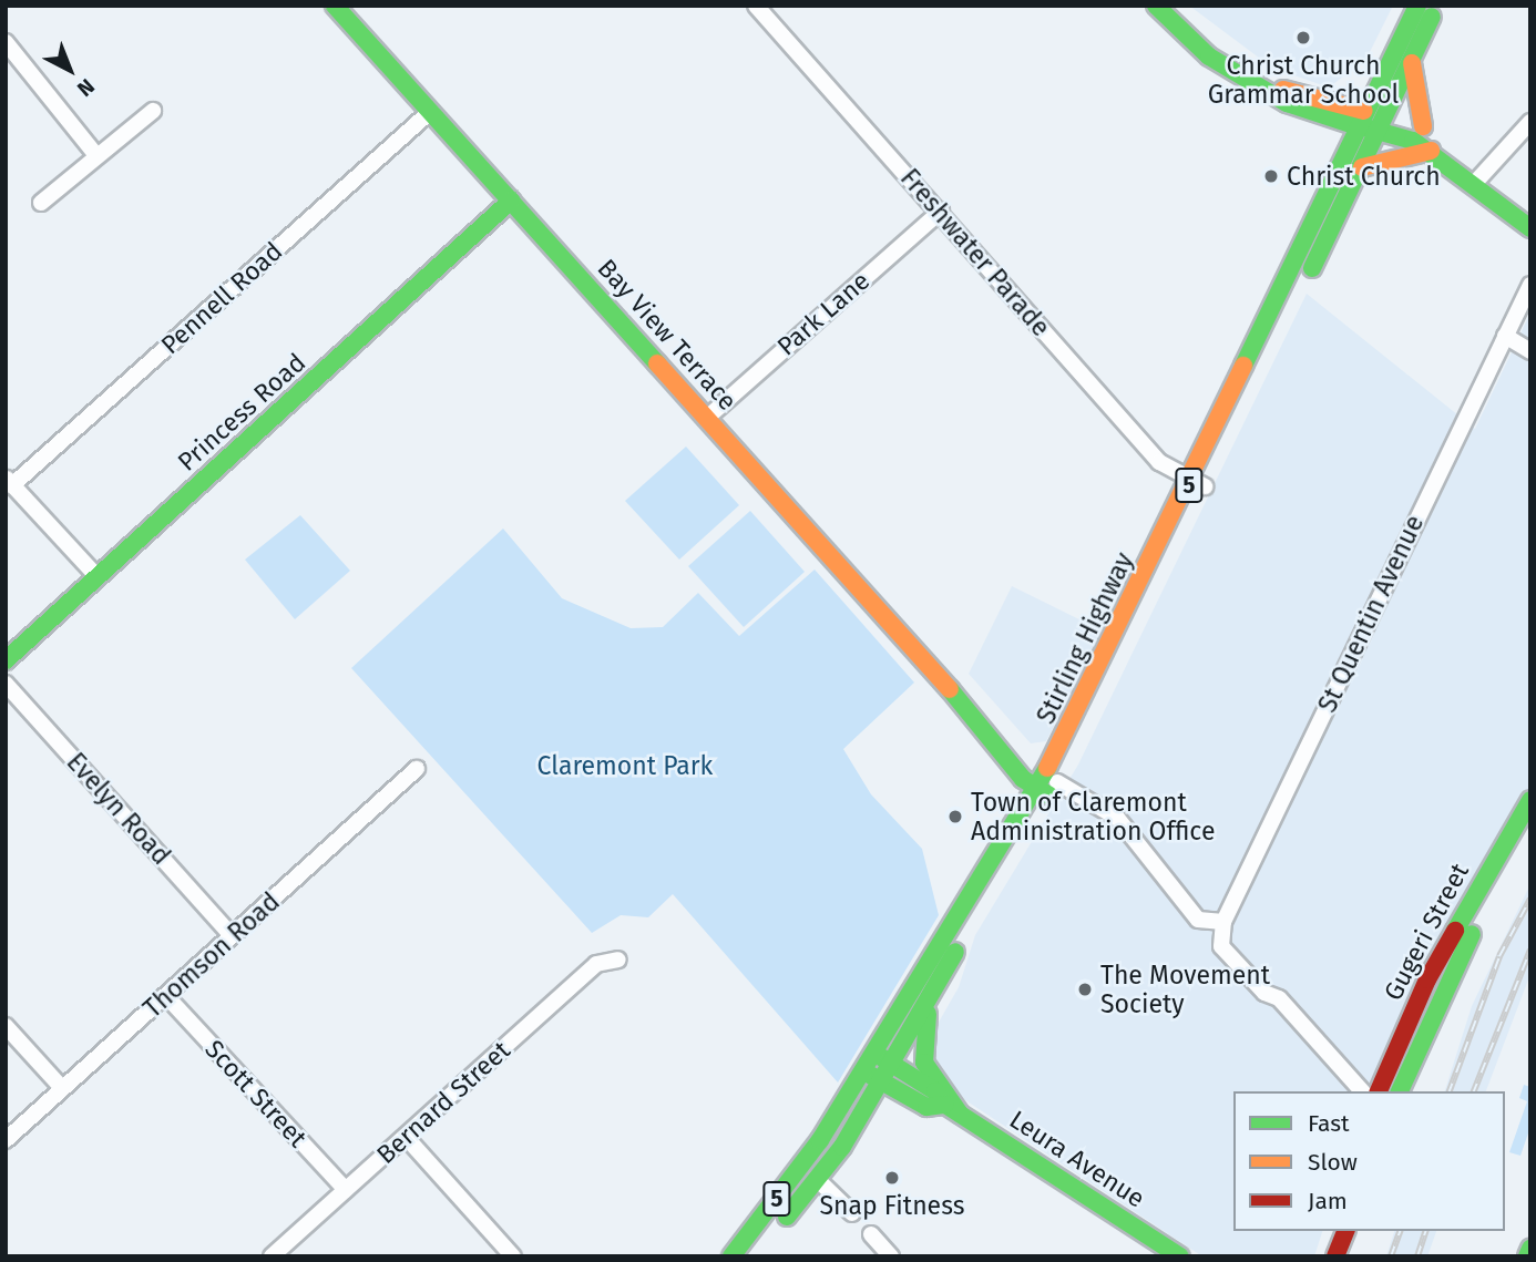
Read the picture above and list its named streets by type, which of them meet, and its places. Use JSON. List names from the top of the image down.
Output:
{
  "streets": {
    "main road": [
      "Bay View Terrace",
      "Princess Road",
      "5",
      "Stirling Highway",
      "Gugeri Street",
      "Leura Avenue"
    ],
    "street": [
      "Freshwater Parade",
      "Pennell Road",
      "Park Lane",
      "St Quentin Avenue",
      "Evelyn Road",
      "Thomson Road",
      "Scott Street",
      "Bernard Street"
    ]
  },
  "crossings": [
    ["Freshwater Parade", "Park Lane"],
    ["Freshwater Parade", "Stirling Highway"],
    ["Pennell Road", "Bay View Terrace"],
    ["Park Lane", "Bay View Terrace"],
    ["Bay View Terrace", "Princess Road"],
    ["Bay View Terrace", "St Quentin Avenue"],
    ["Bay View Terrace", "Stirling Highway"],
    ["Stirling Highway", "Leura Avenue"],
    ["Evelyn Road", "Thomson Road"],
    ["Thomson Road", "Scott Street"],
    ["Scott Street", "Bernard Street"]
  ],
  "parks": ["Claremont Park"],
  "places": [
    "Christ Church Grammar School",
    "Christ Church",
    "Town of Claremont Administration Office",
    "The Movement Society",
    "Snap Fitness"
  ],
  "legend": ["Fast", "Slow", "Jam"],
  "north": "bottom right"
}
